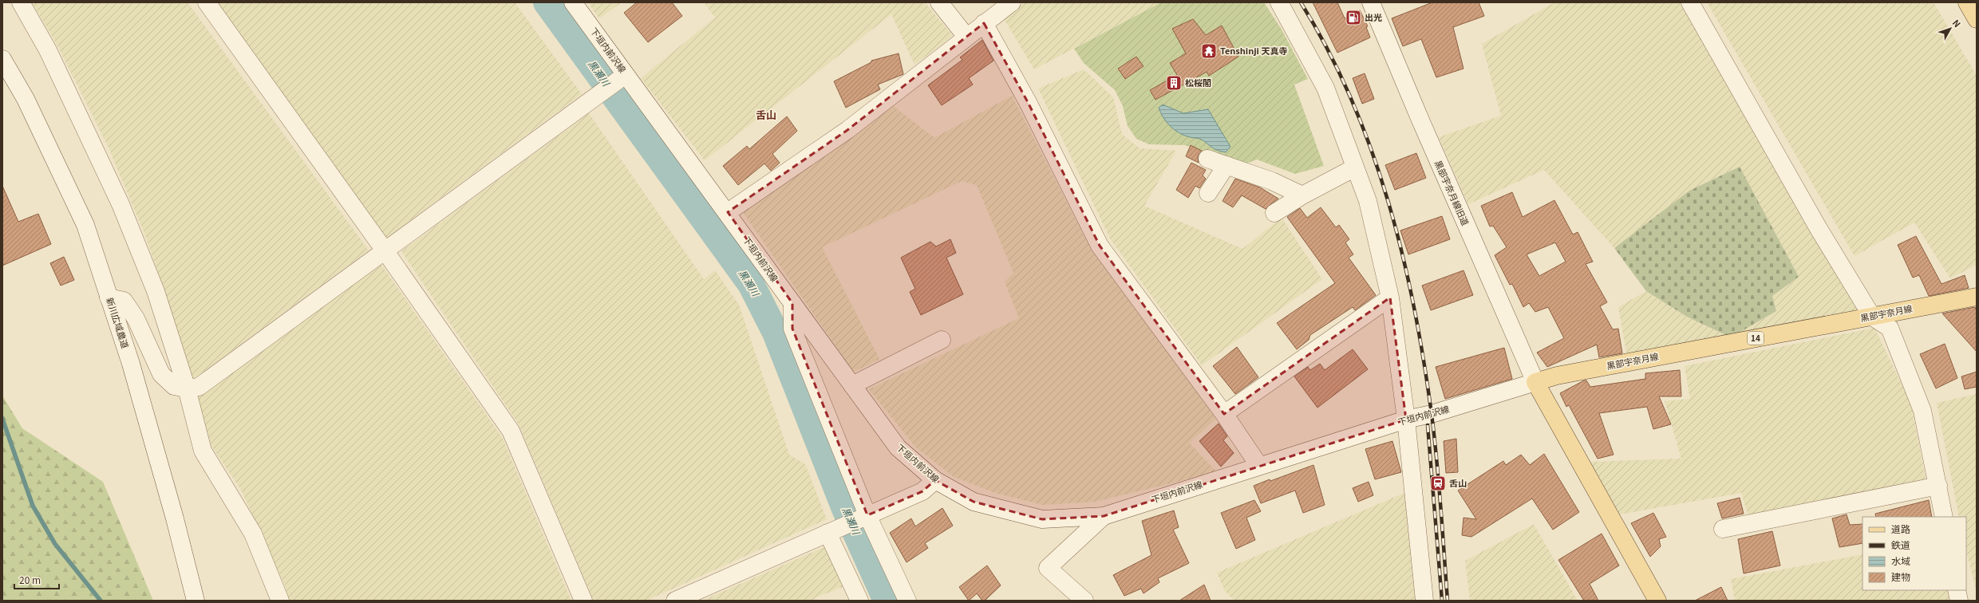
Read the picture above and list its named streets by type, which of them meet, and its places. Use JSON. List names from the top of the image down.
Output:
{
  "streets": {
    "main road": ["黒部宇奈月線", "14"],
    "street": ["下垣内前沢線", "黒部宇奈月線旧道", "新川広域農道"]
  },
  "crossings": [
    ["下垣内前沢線", "黒部宇奈月線旧道"],
    ["下垣内前沢線", "黒部宇奈月線"],
    ["黒部宇奈月線旧道", "黒部宇奈月線"]
  ],
  "districts": ["舌山"],
  "water": ["黒瀬川"],
  "places": {
    "fuel station": ["出光"],
    "temple": ["Tenshinji 天真寺"],
    "building": ["松桜閣"],
    "station": ["舌山"]
  },
  "legend": [
    "道路",
    "鉄道",
    "水域",
    "建物"
  ],
  "scale_bar": "20 m",
  "north": "top right"
}
